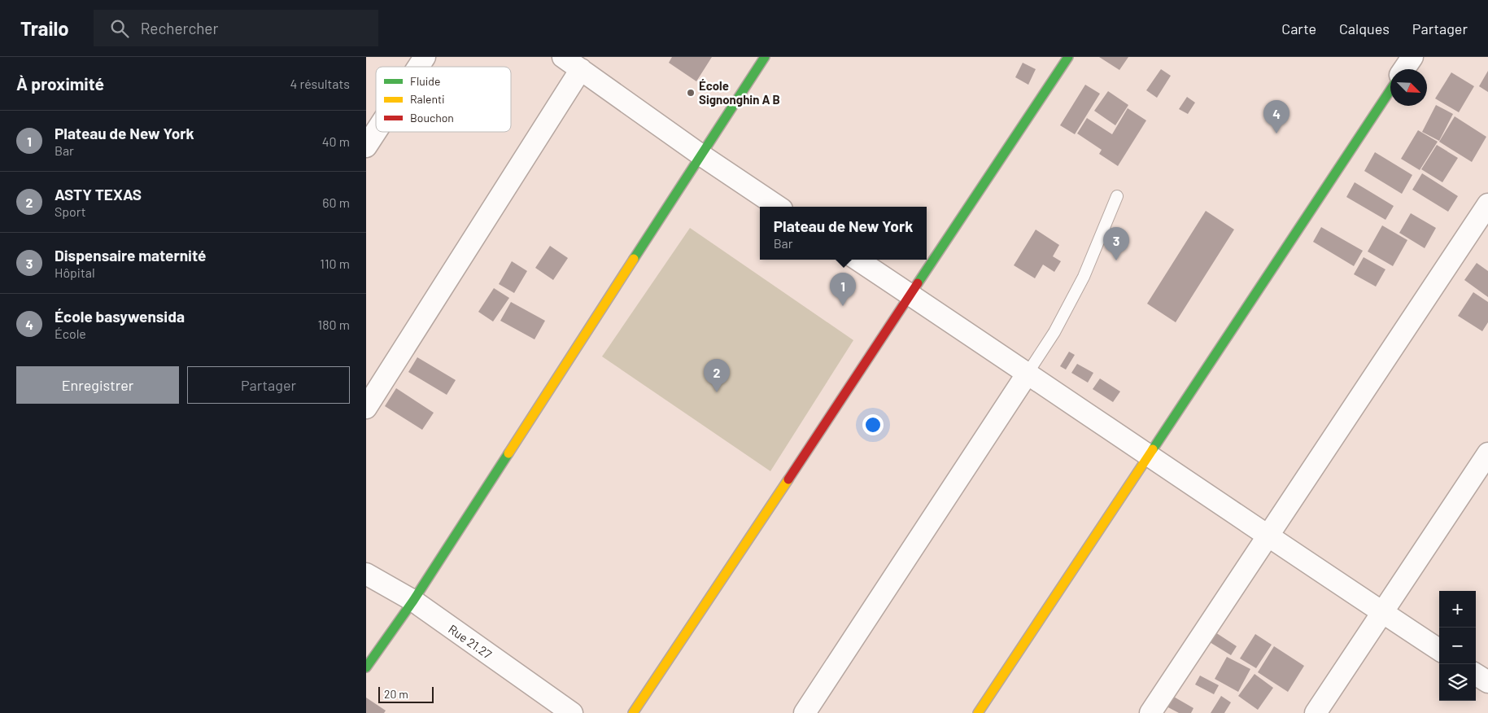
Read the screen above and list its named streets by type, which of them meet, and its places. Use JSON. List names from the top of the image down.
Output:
{
  "streets": {
    "street": ["Rue 21.27"]
  },
  "places": ["École Signonghin A B"],
  "legend": ["Fluide", "Ralenti", "Bouchon"],
  "scale_bar": "20 m",
  "north": "bottom right",
  "page": {
    "header": "Trailo",
    "search": "Rechercher",
    "nav": ["Carte", "Calques", "Partager"],
    "heading": ["À proximité", "4 résultats"],
    "pins": [
      "4",
      "3",
      "1",
      "2"
    ],
    "list": [
      {
        "mark": "1",
        "name": "Plateau de New York",
        "note": "Bar",
        "value": "40 m"
      },
      {
        "mark": "2",
        "name": "ASTY TEXAS",
        "note": "Sport",
        "value": "60 m"
      },
      {
        "mark": "3",
        "name": "Dispensaire maternité",
        "note": "Hôpital",
        "value": "110 m"
      },
      {
        "mark": "4",
        "name": "École basywensida",
        "note": "École",
        "value": "180 m"
      }
    ],
    "popup": ["Plateau de New York", "Bar"],
    "buttons": ["Enregistrer", "Partager"],
    "map_buttons": ["+", "−"],
    "scale": "20 m"
  }
}
